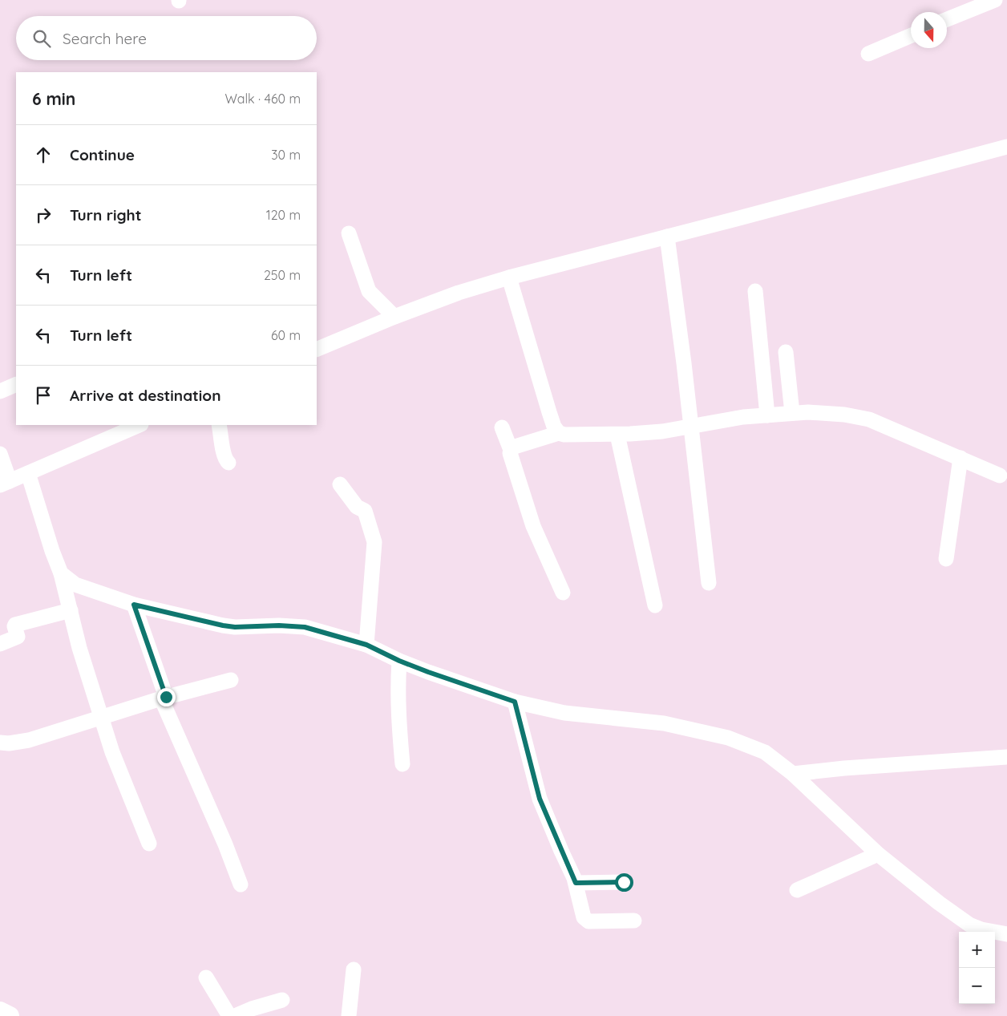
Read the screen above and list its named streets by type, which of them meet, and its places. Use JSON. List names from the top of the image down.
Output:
{
  "north": "bottom",
  "page": {
    "search": "Search here",
    "heading": ["6 min", "Walk · 460 m"],
    "list": [
      ["Continue", "30 m"],
      ["Turn right", "120 m"],
      ["Turn left", "250 m"],
      ["Turn left", "60 m"],
      "Arrive at destination"
    ],
    "map_buttons": ["+", "−"]
  }
}
